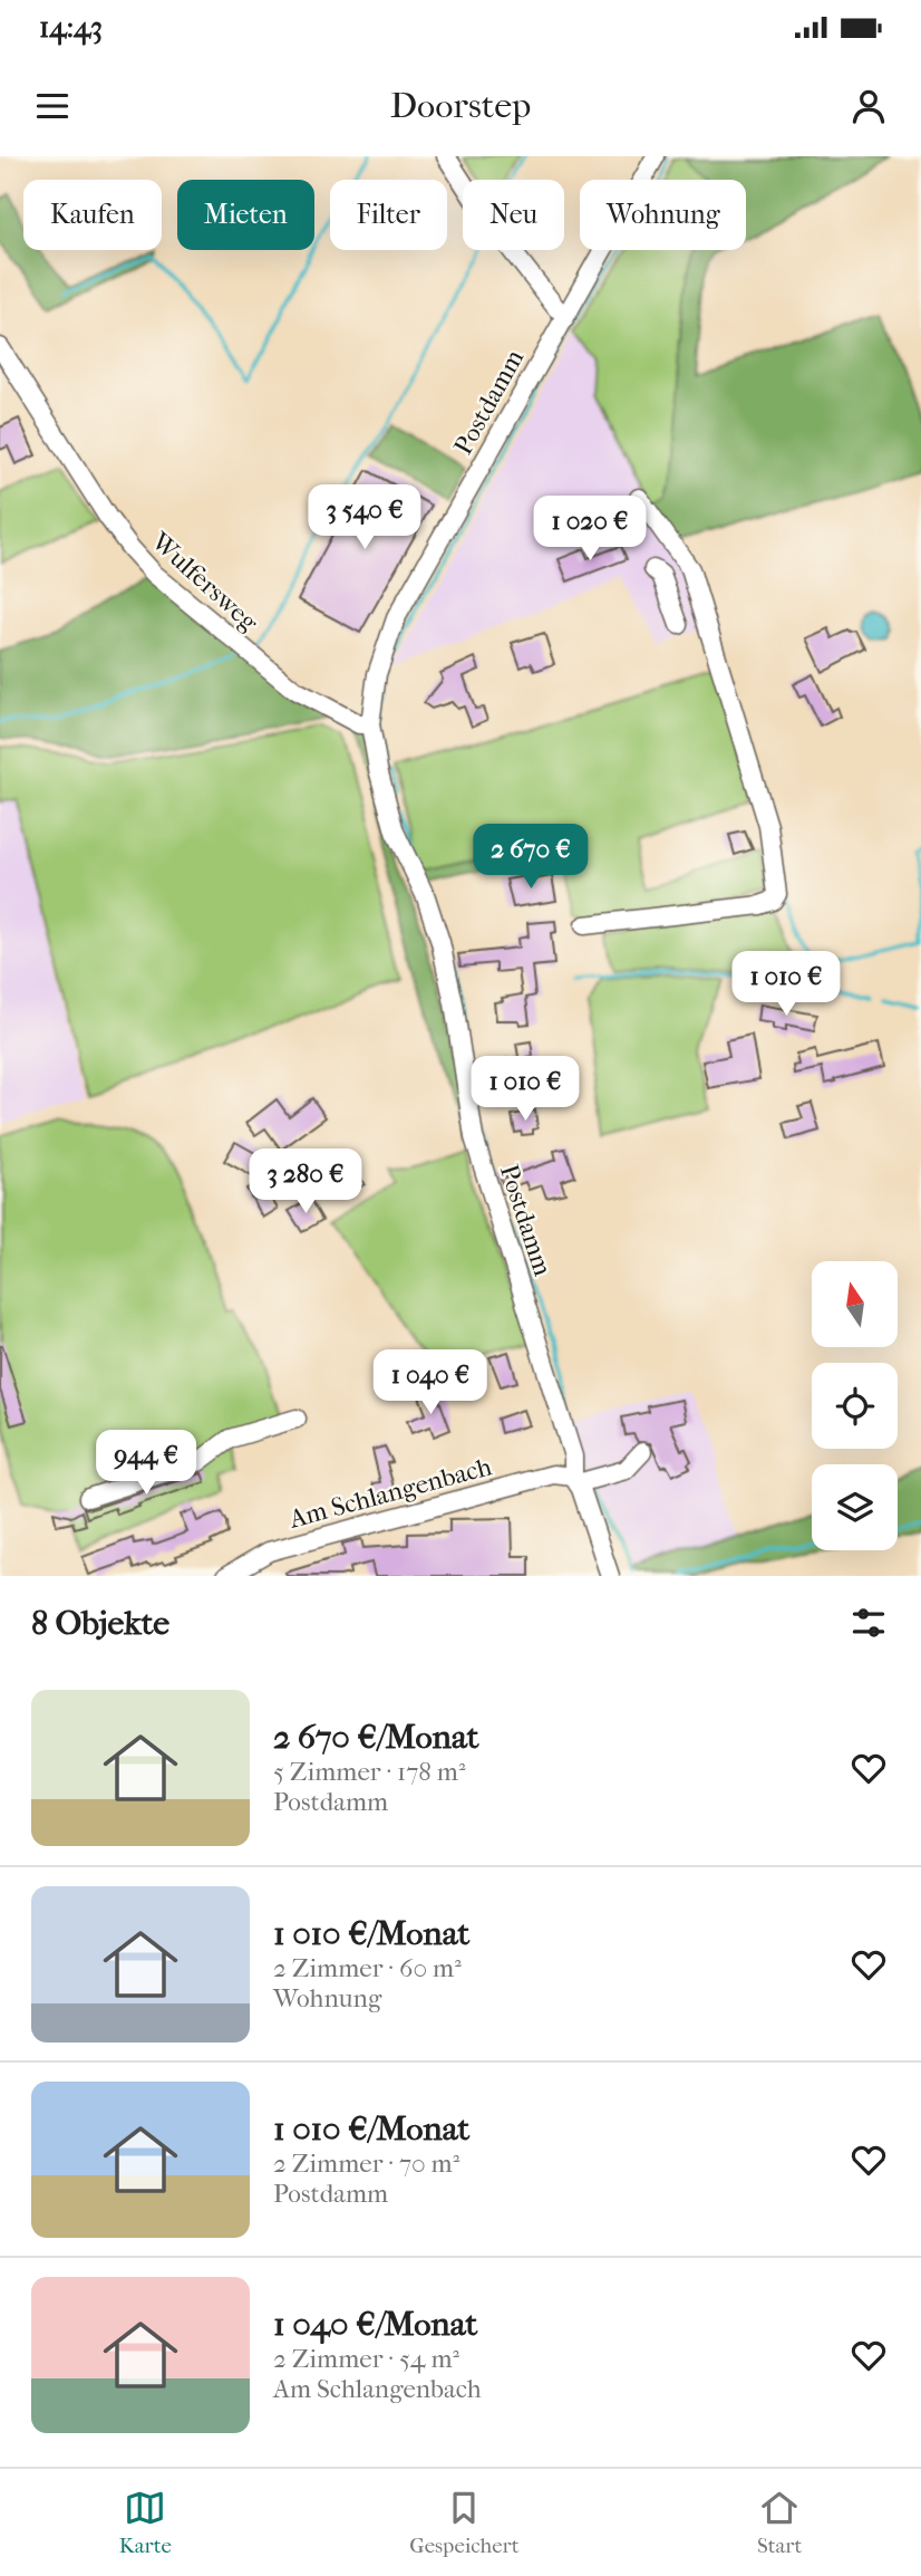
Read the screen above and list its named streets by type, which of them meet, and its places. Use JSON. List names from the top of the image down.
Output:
{
  "streets": {
    "street": ["Postdamm", "Wulfersweg", "Am Schlangenbach"]
  },
  "crossings": [
    ["Postdamm", "Wulfersweg"],
    ["Postdamm", "Am Schlangenbach"]
  ],
  "north": "top",
  "page": {
    "status": "14:43",
    "header": "Doorstep",
    "chip": [
      "Kaufen",
      "Mieten",
      "Filter",
      "Neu",
      "Wohnung"
    ],
    "price": [
      "3 540 €",
      "1 020 €",
      "2 670 €",
      "1 010 €",
      "1 010 €",
      "3 280 €",
      "1 040 €",
      "944 €"
    ],
    "heading": "8 Objekte",
    "list": [
      {
        "name": "2 670 €/Monat",
        "note": "5 Zimmer · 178 m² · Postdamm"
      },
      {
        "name": "1 010 €/Monat",
        "note": "2 Zimmer · 60 m² · Wohnung"
      },
      {
        "name": "1 010 €/Monat",
        "note": "2 Zimmer · 70 m² · Postdamm"
      },
      {
        "name": "1 040 €/Monat",
        "note": "2 Zimmer · 54 m² · Am Schlangenbach"
      }
    ],
    "tabs": ["Karte", "Gespeichert", "Start"]
  }
}
